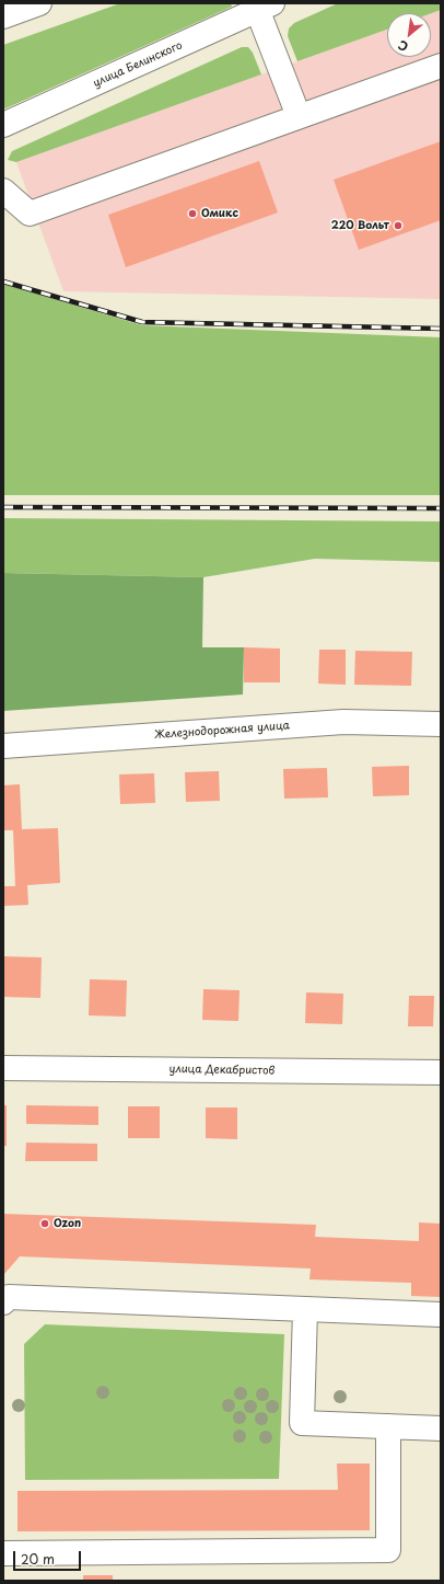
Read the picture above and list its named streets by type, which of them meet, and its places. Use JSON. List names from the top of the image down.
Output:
{
  "streets": {
    "street": ["улица Белинского", "Железнодорожная улица", "улица Декабристов"]
  },
  "places": ["Омикс", "220 Вольт", "Ozon"],
  "scale_bar": "20 m",
  "north": "bottom left"
}
